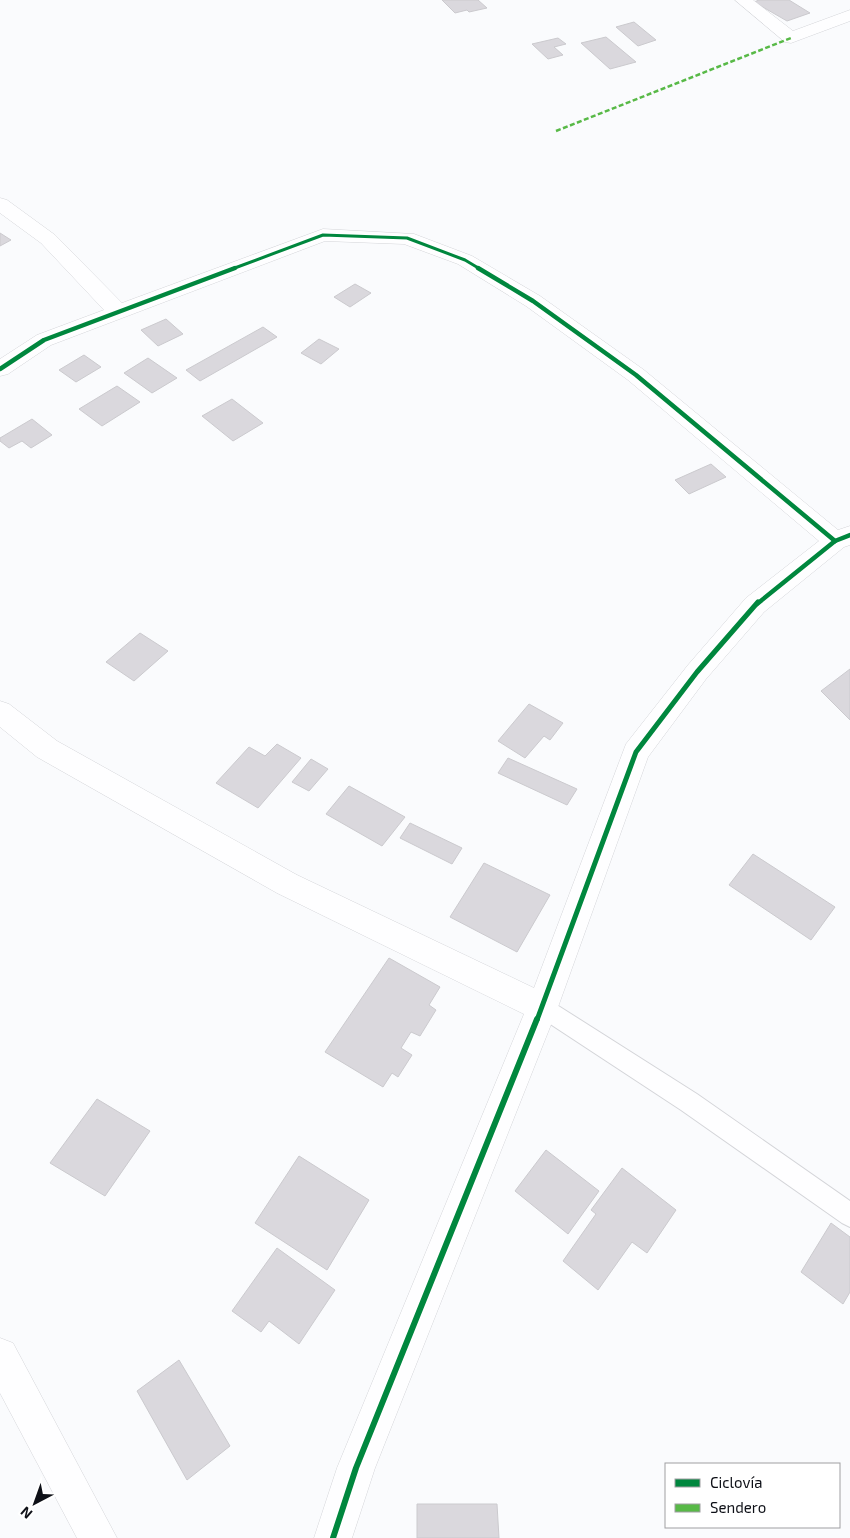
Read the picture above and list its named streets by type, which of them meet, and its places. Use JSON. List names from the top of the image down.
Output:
{
  "legend": ["Ciclovía", "Sendero"],
  "north": "bottom left"
}
